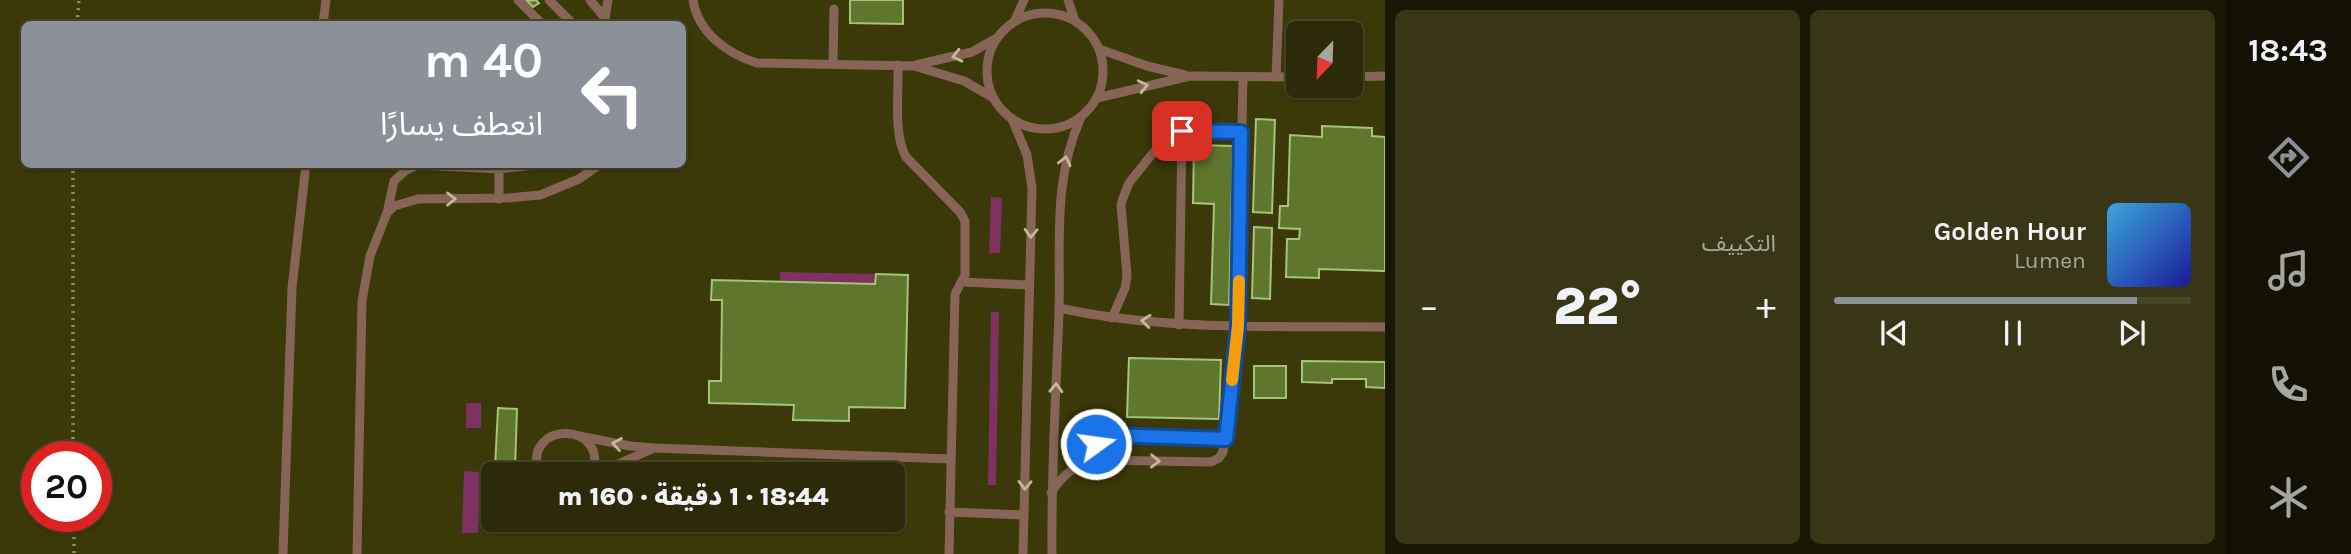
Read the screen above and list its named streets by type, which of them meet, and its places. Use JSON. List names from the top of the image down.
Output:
{
  "north": "bottom left",
  "page": {
    "tabs": "18:43",
    "tile": "التكييف",
    "turn": ["40 m", "انعطف يسارًا"],
    "song": ["Golden Hour", "Lumen"],
    "heat": ["−", "22°", "+"],
    "limit": "20",
    "trip": "18:44 · 1 دقيقة · 160 m"
  }
}
